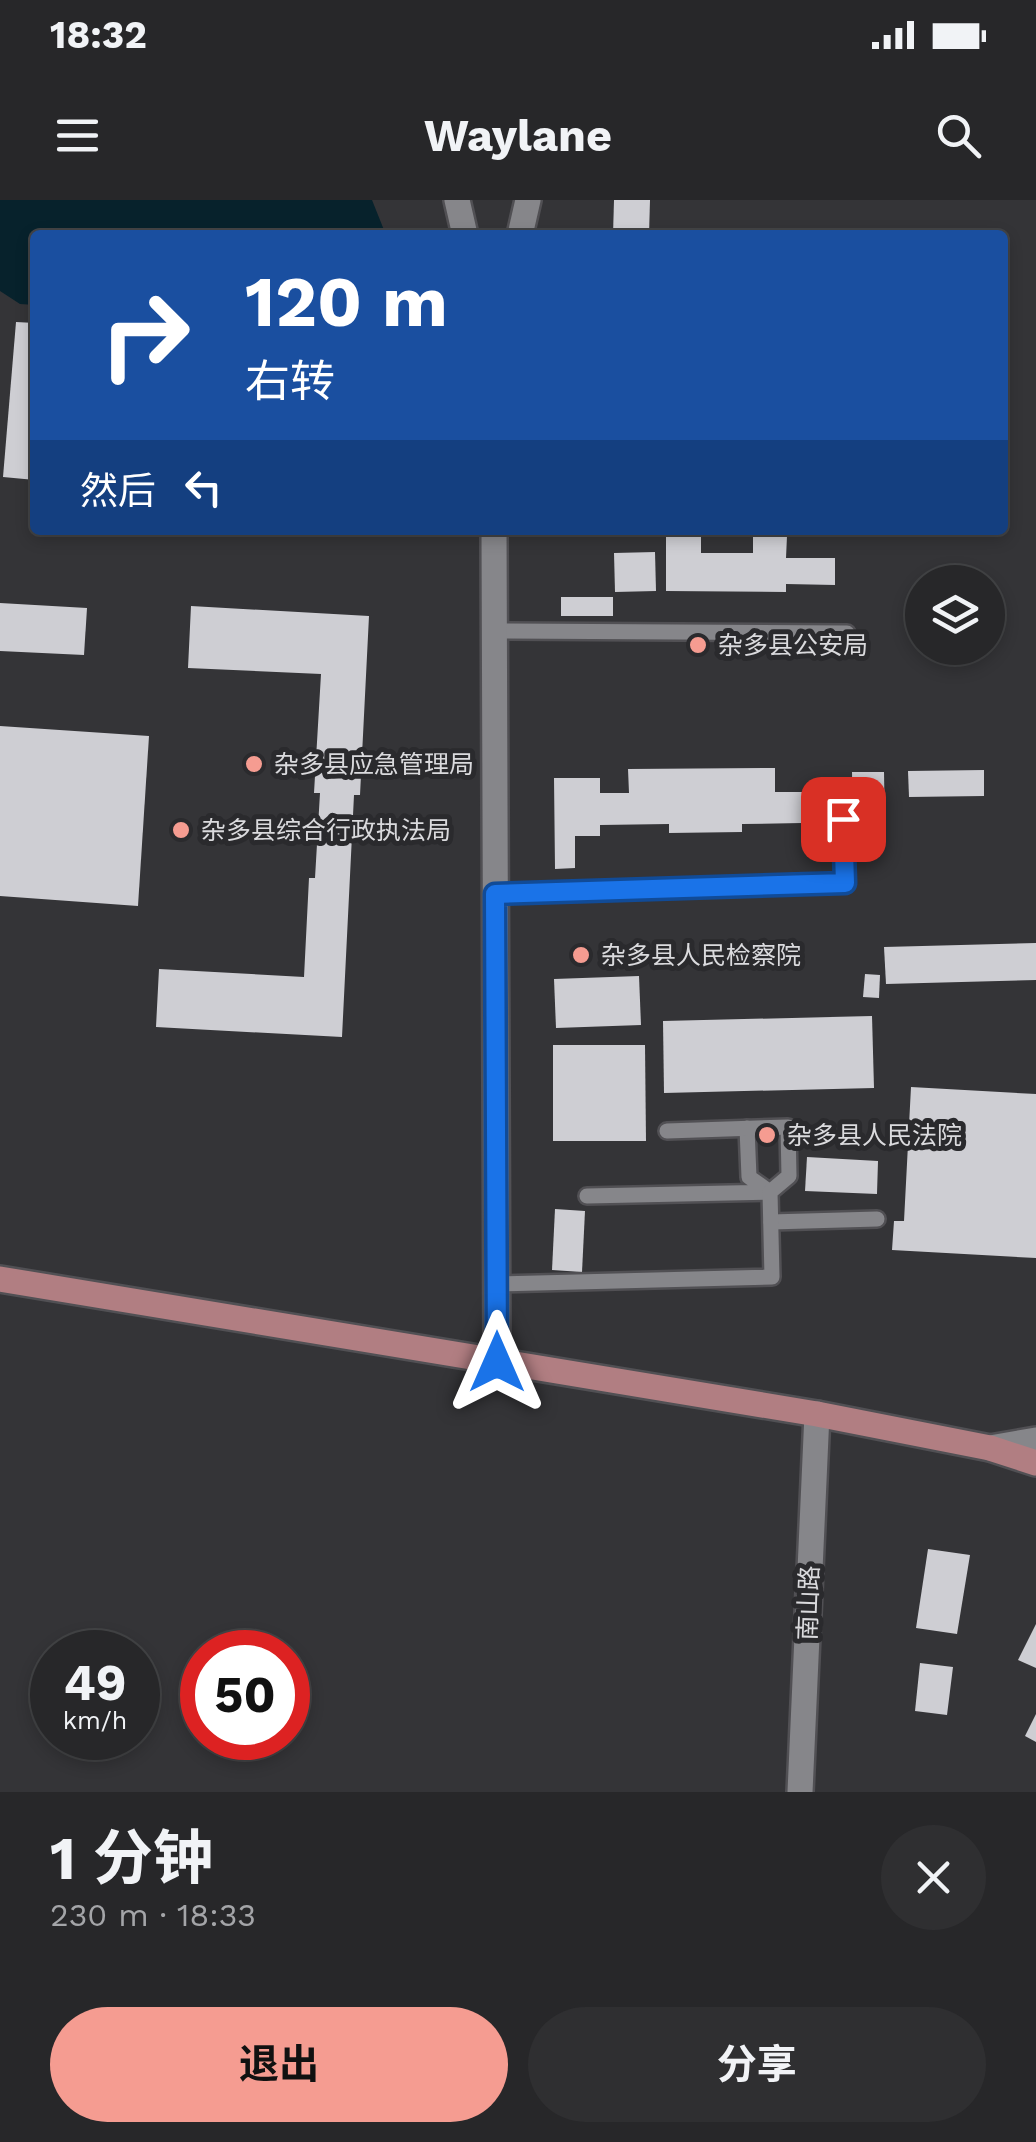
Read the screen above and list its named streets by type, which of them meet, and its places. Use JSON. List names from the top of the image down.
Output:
{
  "streets": {
    "main road": ["南山路"]
  },
  "places": [
    "杂多县公安局",
    "杂多县应急管理局",
    "杂多县综合行政执法局",
    "杂多县人民检察院",
    "杂多县人民法院"
  ],
  "page": {
    "status": "18:32",
    "header": "Waylane",
    "turn": ["120 m", "右转"],
    "then": "然后",
    "speed": "49 km/h",
    "limit": "50",
    "heading": ["1 分钟", "230 m · 18:33"],
    "buttons": ["退出", "分享"]
  }
}
